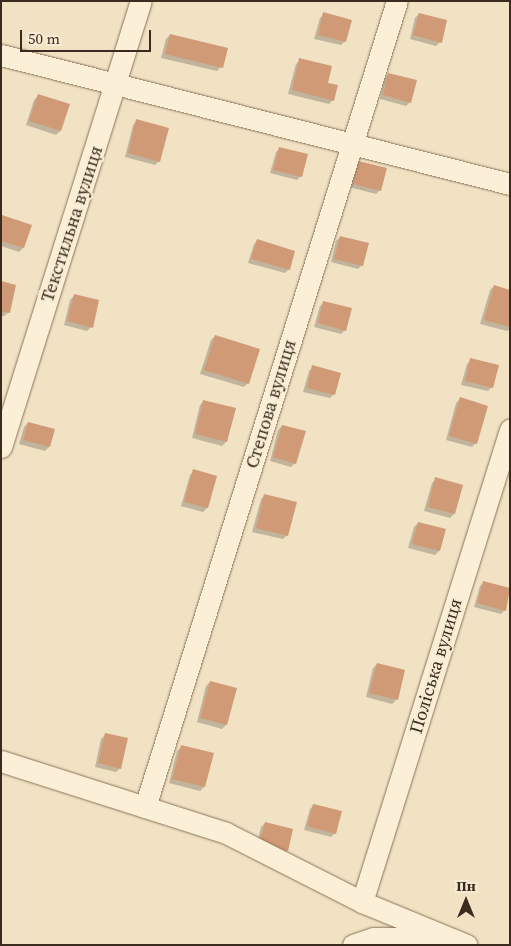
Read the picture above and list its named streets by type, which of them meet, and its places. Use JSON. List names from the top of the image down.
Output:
{
  "streets": {
    "street": ["Текстильна вулиця", "Степова вулиця", "Поліська вулиця"]
  },
  "scale_bar": "50 m",
  "north": "top"
}
